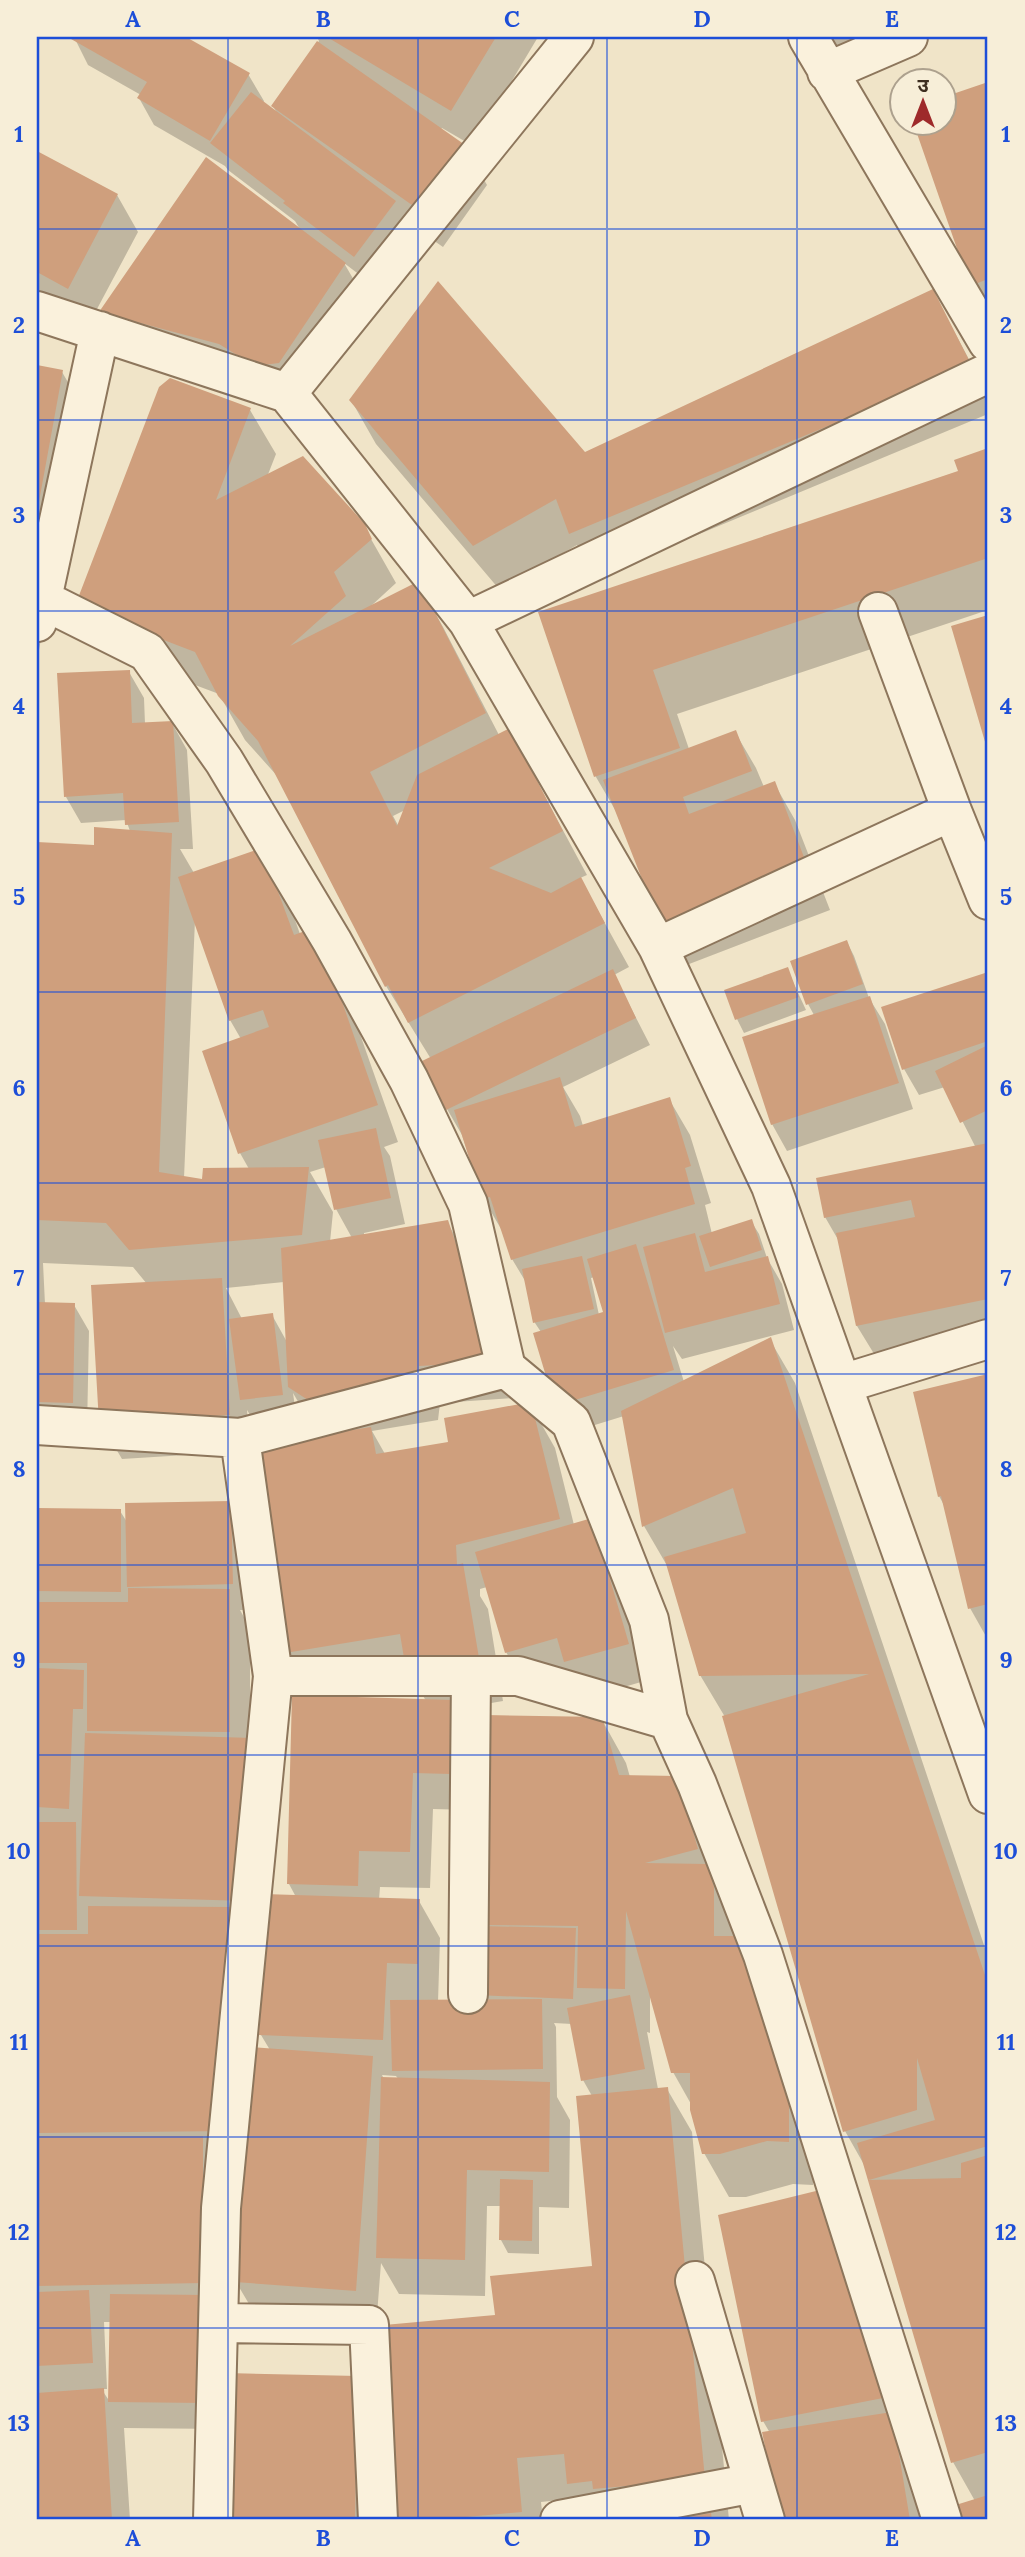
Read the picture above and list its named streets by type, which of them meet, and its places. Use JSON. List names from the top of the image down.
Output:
{
  "north": "top",
  "grid": {
    "columns": [
      "A",
      "B",
      "C",
      "D",
      "E"
    ],
    "rows": [
      "1",
      "2",
      "3",
      "4",
      "5",
      "6",
      "7",
      "8",
      "9",
      "10",
      "11",
      "12",
      "13"
    ]
  }
}
